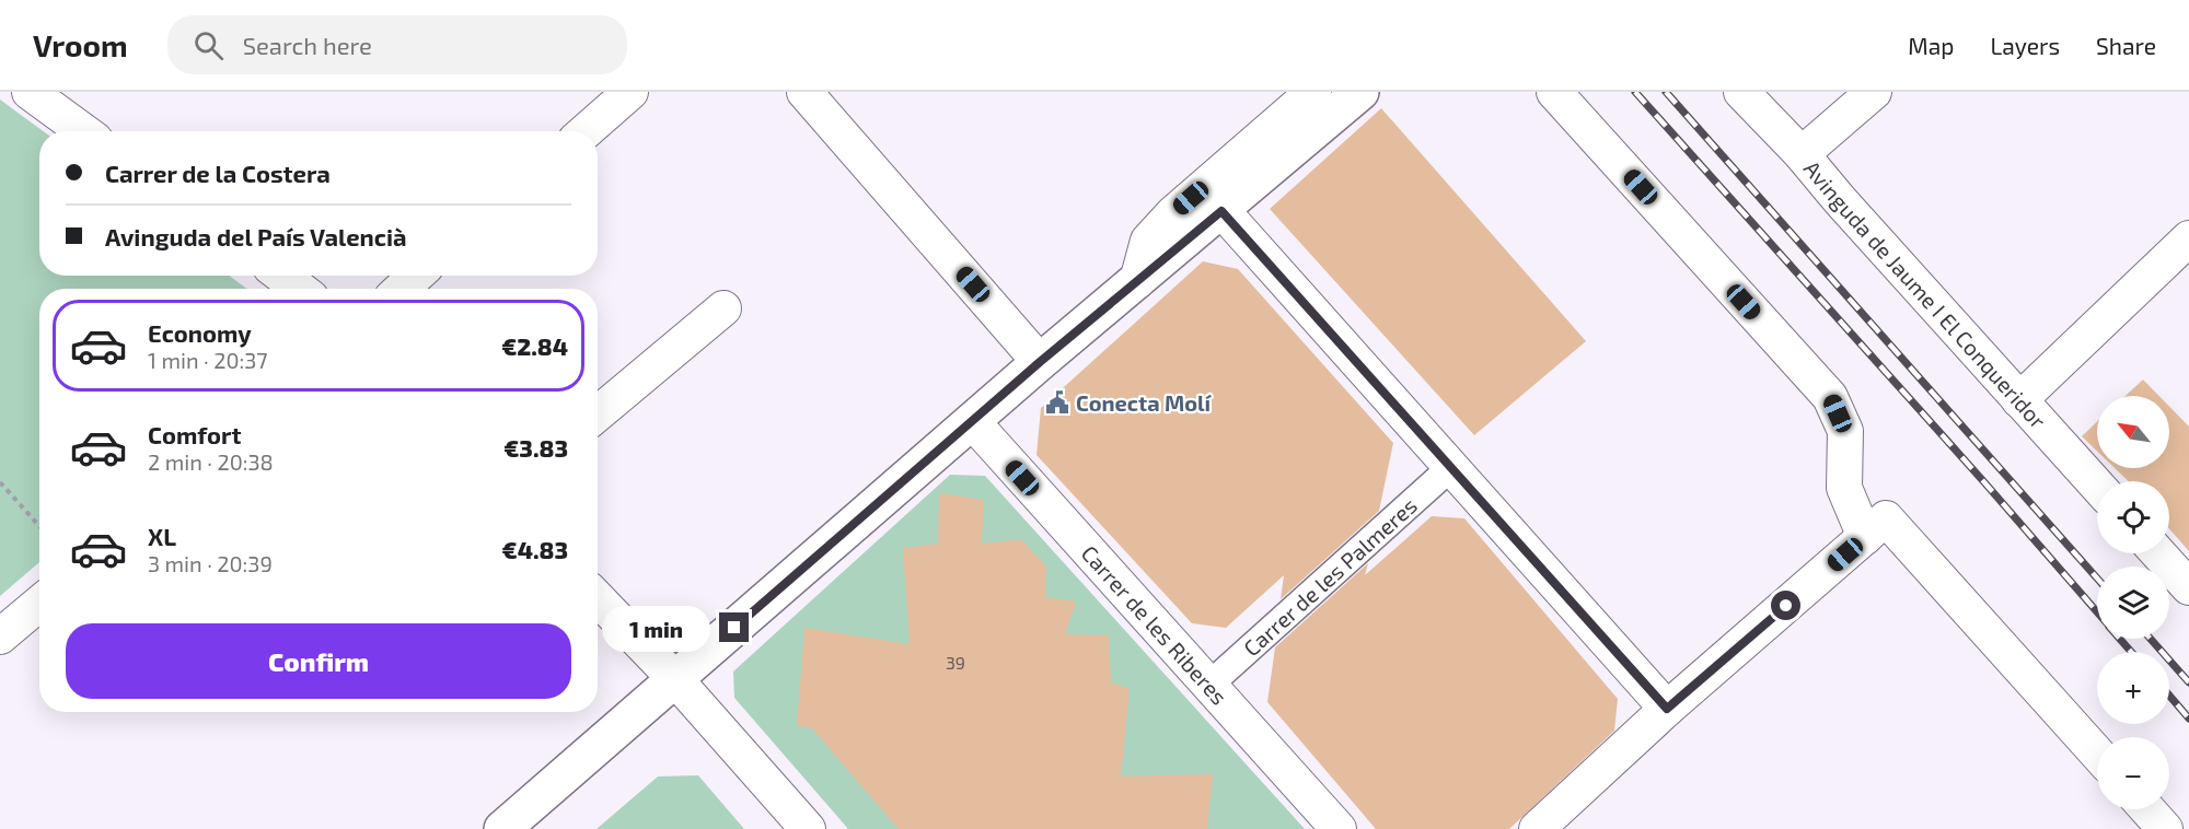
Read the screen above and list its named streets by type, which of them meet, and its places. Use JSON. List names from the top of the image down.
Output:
{
  "streets": {
    "street": ["Avinguda de Jaume I El Conqueridor", "Carrer de les Palmeres", "Carrer de les Riberes"]
  },
  "crossings": [
    ["Carrer de les Palmeres", "Carrer de les Riberes"]
  ],
  "places": {
    "public building": ["Conecta Molí"]
  },
  "house_numbers": ["39"],
  "north": "top left",
  "page": {
    "header": "Vroom",
    "search": "Search here",
    "nav": ["Map", "Layers", "Share"],
    "banner": ["Carrer de la Costera", "Avinguda del País Valencià"],
    "list": [
      {
        "name": "Economy",
        "note": "1 min · 20:37",
        "value": "€2.84"
      },
      {
        "name": "Comfort",
        "note": "2 min · 20:38",
        "value": "€3.83"
      },
      {
        "name": "XL",
        "note": "3 min · 20:39",
        "value": "€4.83"
      }
    ],
    "map_buttons": ["+", "−"],
    "bubble": "1 min",
    "buttons": "Confirm"
  }
}
